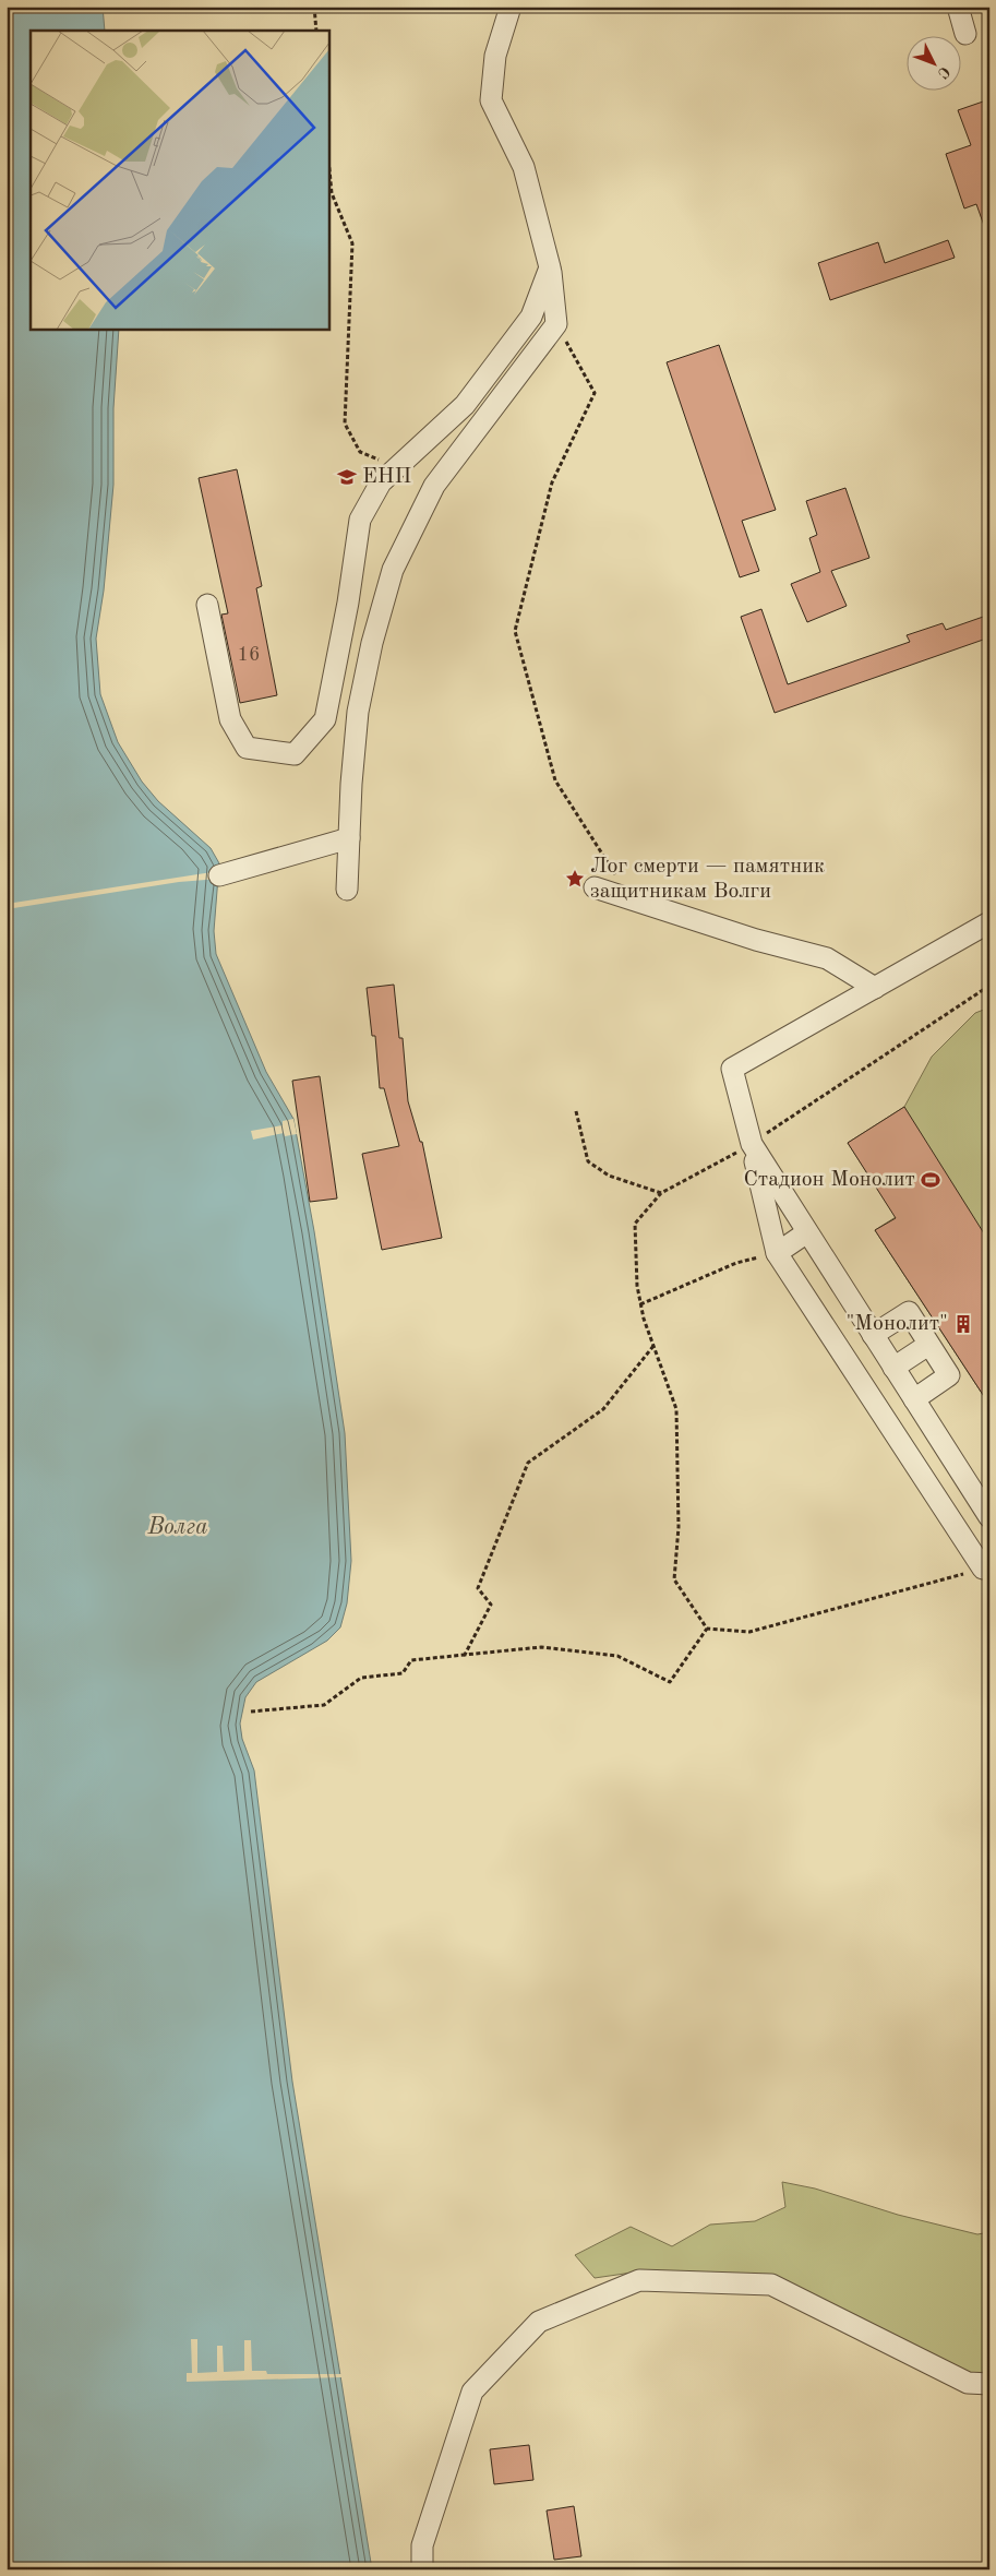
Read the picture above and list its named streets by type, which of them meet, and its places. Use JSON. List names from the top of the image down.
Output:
{
  "water": ["Волга"],
  "places": {
    "school or university": ["ЕНП"],
    "place": ["Лог смерти — памятник защитникам Волги"],
    "sports": ["Стадион Монолит"],
    "building": ["\"Монолит\""]
  },
  "house_numbers": ["16"],
  "north": "bottom right"
}
